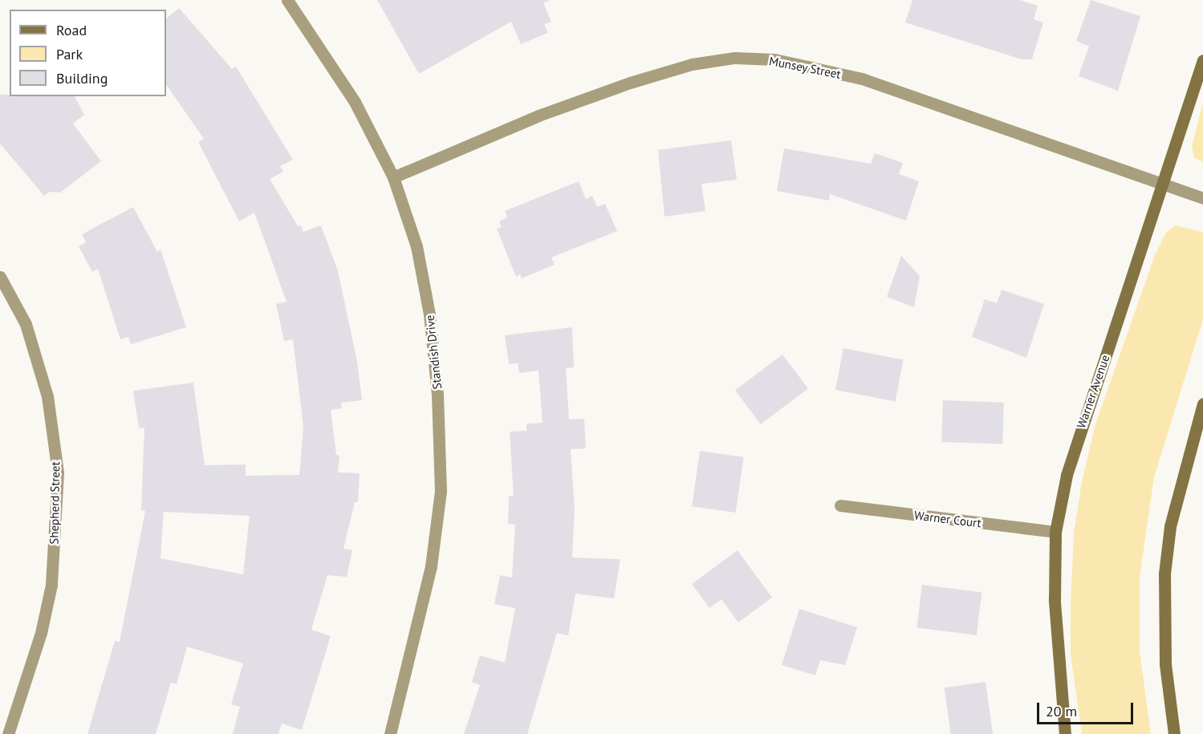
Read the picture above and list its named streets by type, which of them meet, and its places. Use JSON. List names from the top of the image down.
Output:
{
  "streets": {
    "street": [
      "Munsey Street",
      "Standish Drive",
      "Warner Avenue",
      "Shepherd Street",
      "Warner Court"
    ]
  },
  "crossings": [
    ["Munsey Street", "Standish Drive"],
    ["Munsey Street", "Warner Avenue"],
    ["Warner Avenue", "Warner Court"]
  ],
  "legend": ["Road", "Park", "Building"],
  "scale_bar": "20 m"
}
